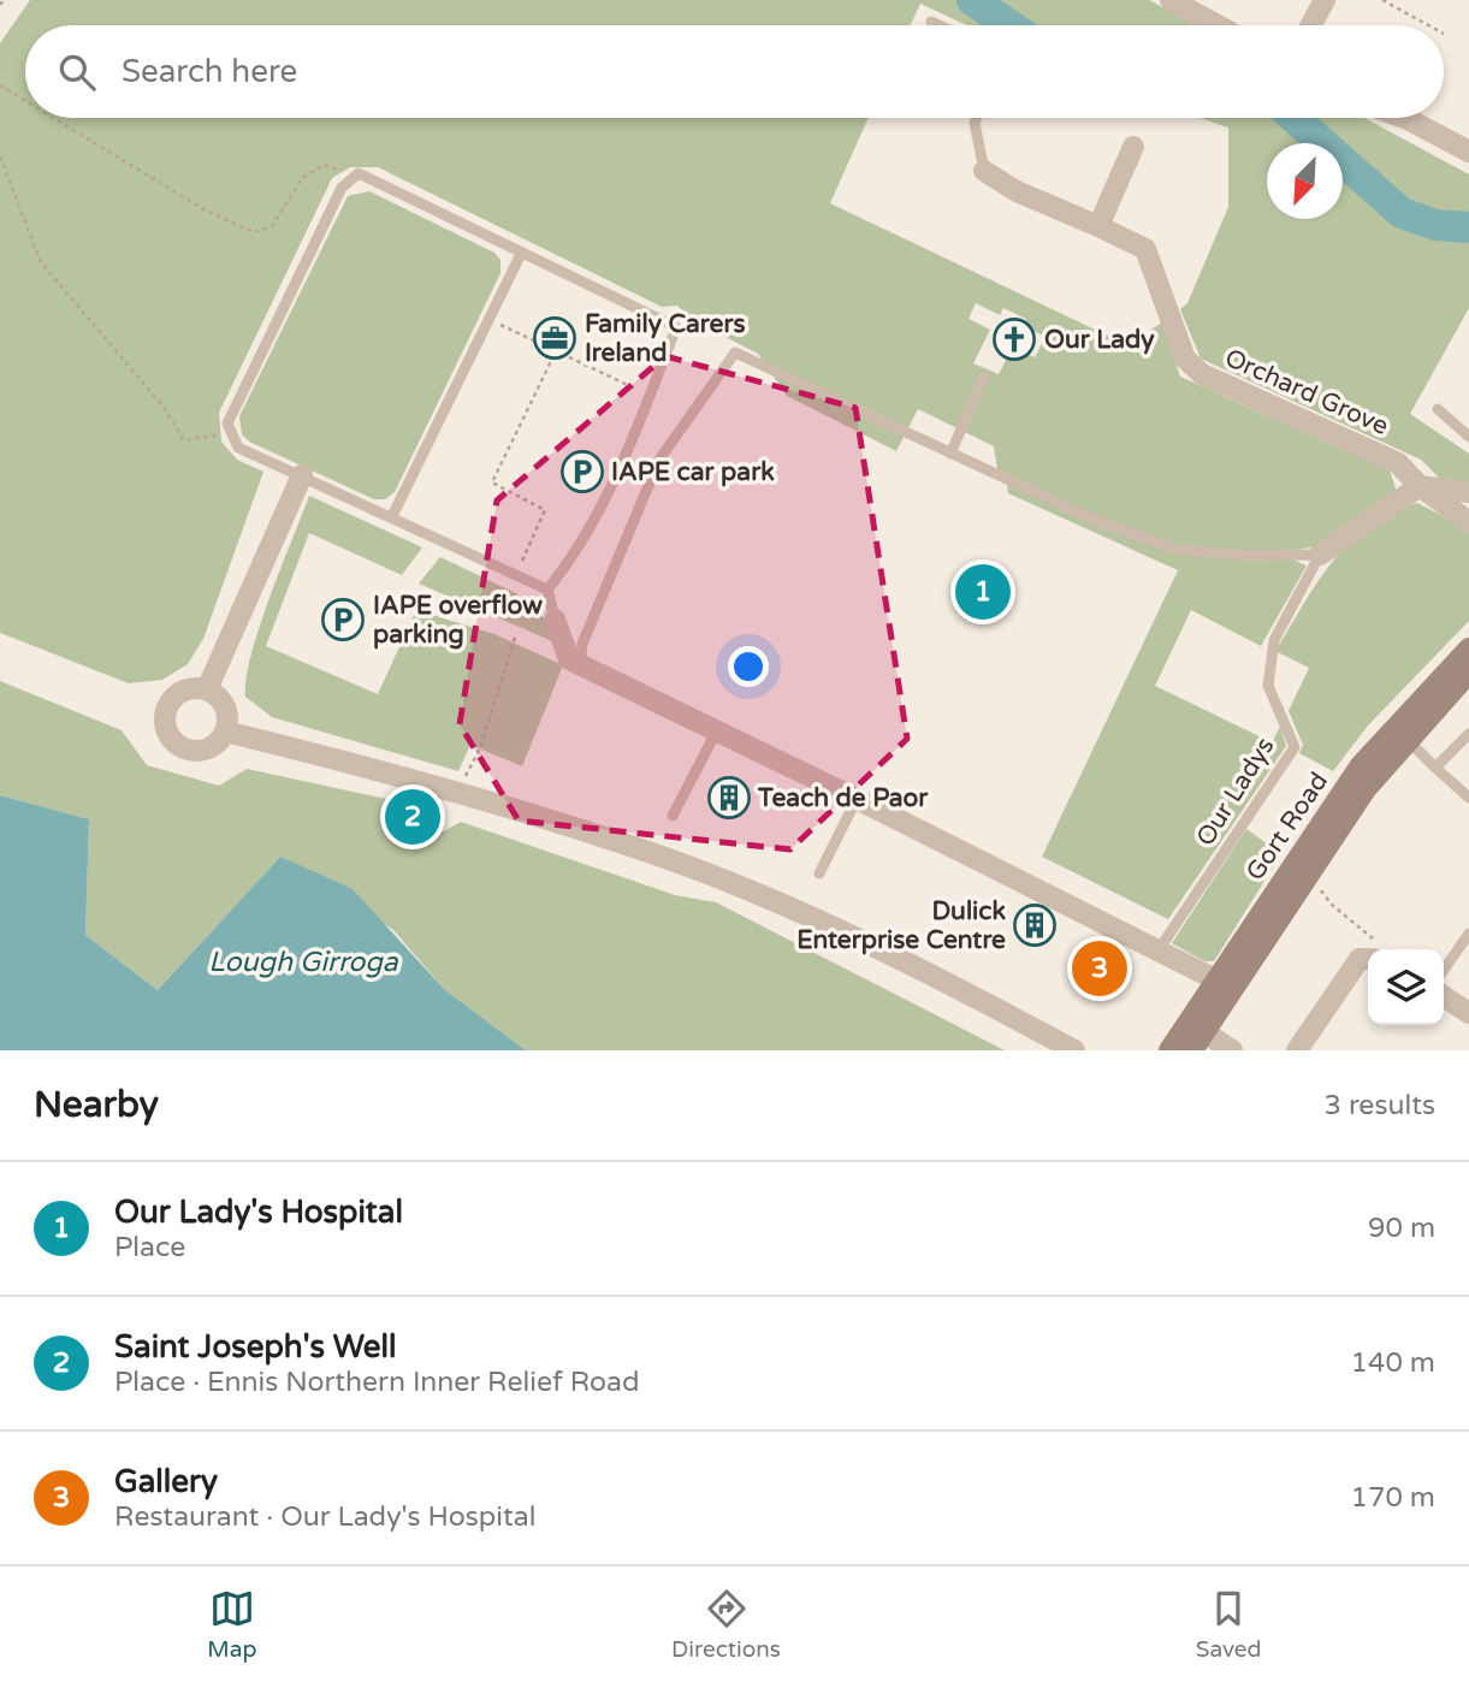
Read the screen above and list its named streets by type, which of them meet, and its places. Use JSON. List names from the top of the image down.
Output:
{
  "streets": {
    "main road": ["Gort Road"],
    "street": ["Orchard Grove"],
    "lane": ["Our Ladys"]
  },
  "water": ["Lough Girroga"],
  "places": {
    "office": ["Family Carers Ireland"],
    "church": ["Our Lady"],
    "parking": ["IAPE car park", "IAPE overflow parking"],
    "building": ["Teach de Paor", "Dulick Enterprise Centre"]
  },
  "north": "bottom left",
  "page": {
    "search": "Search here",
    "pins": ["1", "2", "3"],
    "heading": ["Nearby", "3 results"],
    "list": [
      {
        "mark": "1",
        "name": "Our Lady's Hospital",
        "note": "Place",
        "value": "90 m"
      },
      {
        "mark": "2",
        "name": "Saint Joseph's Well",
        "note": "Place · Ennis Northern Inner Relief Road",
        "value": "140 m"
      },
      {
        "mark": "3",
        "name": "Gallery",
        "note": "Restaurant · Our Lady's Hospital",
        "value": "170 m"
      }
    ],
    "nav": ["Map", "Directions", "Saved"]
  }
}
